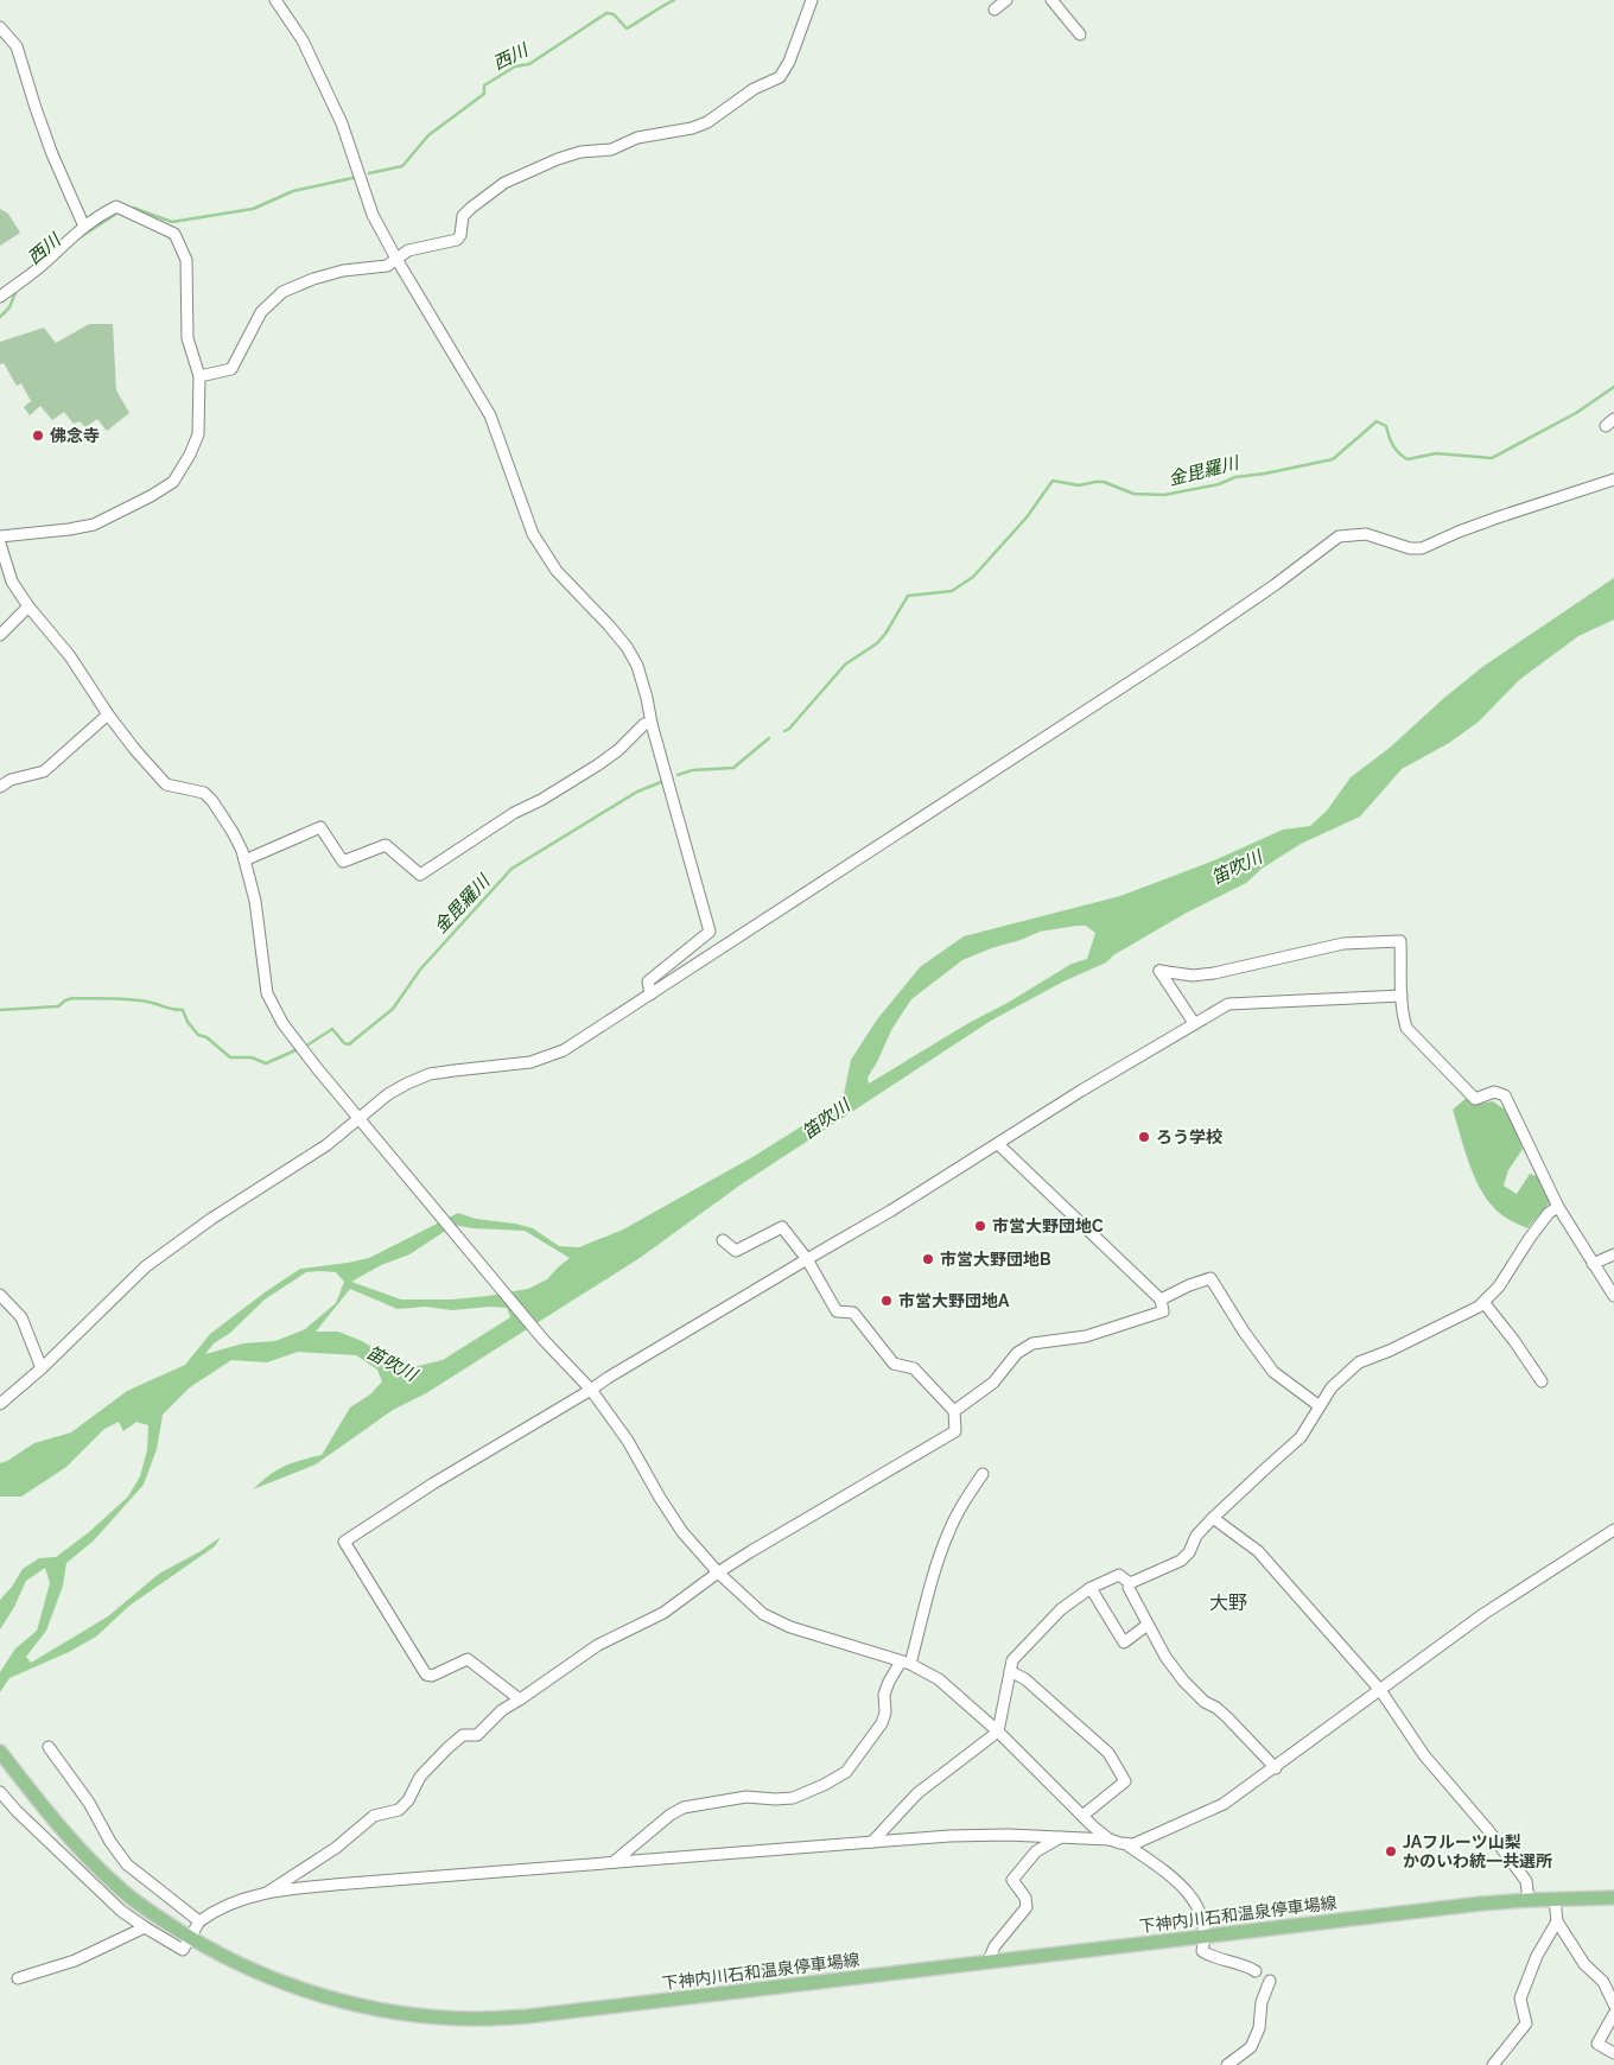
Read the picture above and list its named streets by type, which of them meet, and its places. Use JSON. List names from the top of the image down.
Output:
{
  "streets": {
    "main road": ["下神内川石和温泉停車場線"]
  },
  "districts": ["大野"],
  "water": ["西川", "金毘羅川", "笛吹川"],
  "places": [
    "佛念寺",
    "ろう学校",
    "市営大野団地C",
    "市営大野団地B",
    "市営大野団地A",
    "JAフルーツ山梨 かのいわ統一共選所"
  ]
}
